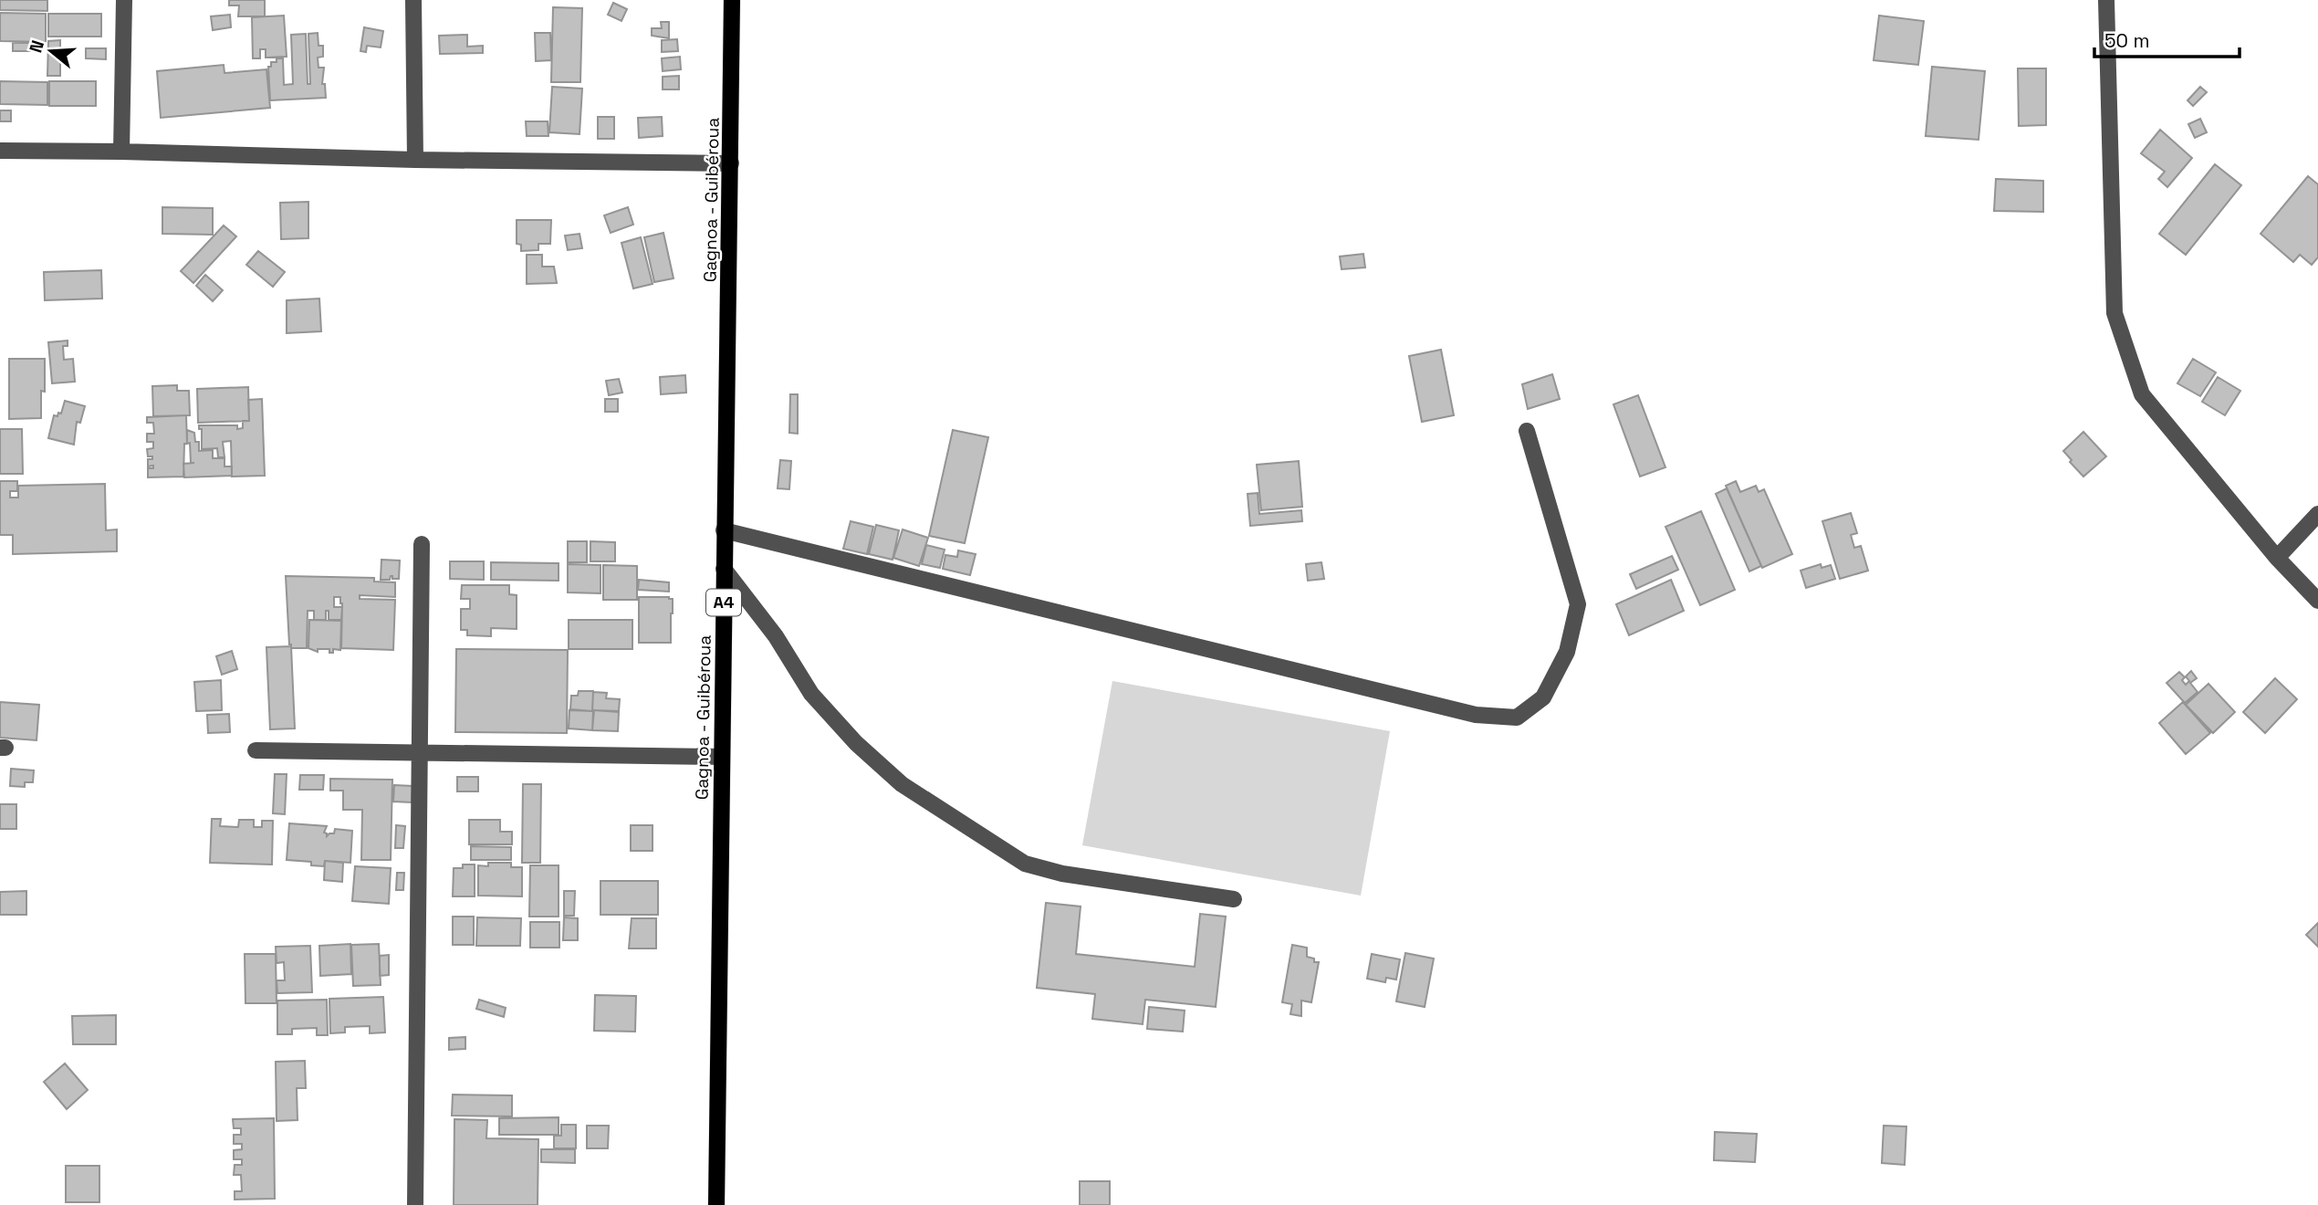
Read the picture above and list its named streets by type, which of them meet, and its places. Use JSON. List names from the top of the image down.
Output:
{
  "streets": {
    "main road": ["Gagnoa - Guibéroua", "A4"]
  },
  "scale_bar": "50 m",
  "north": "left"
}
